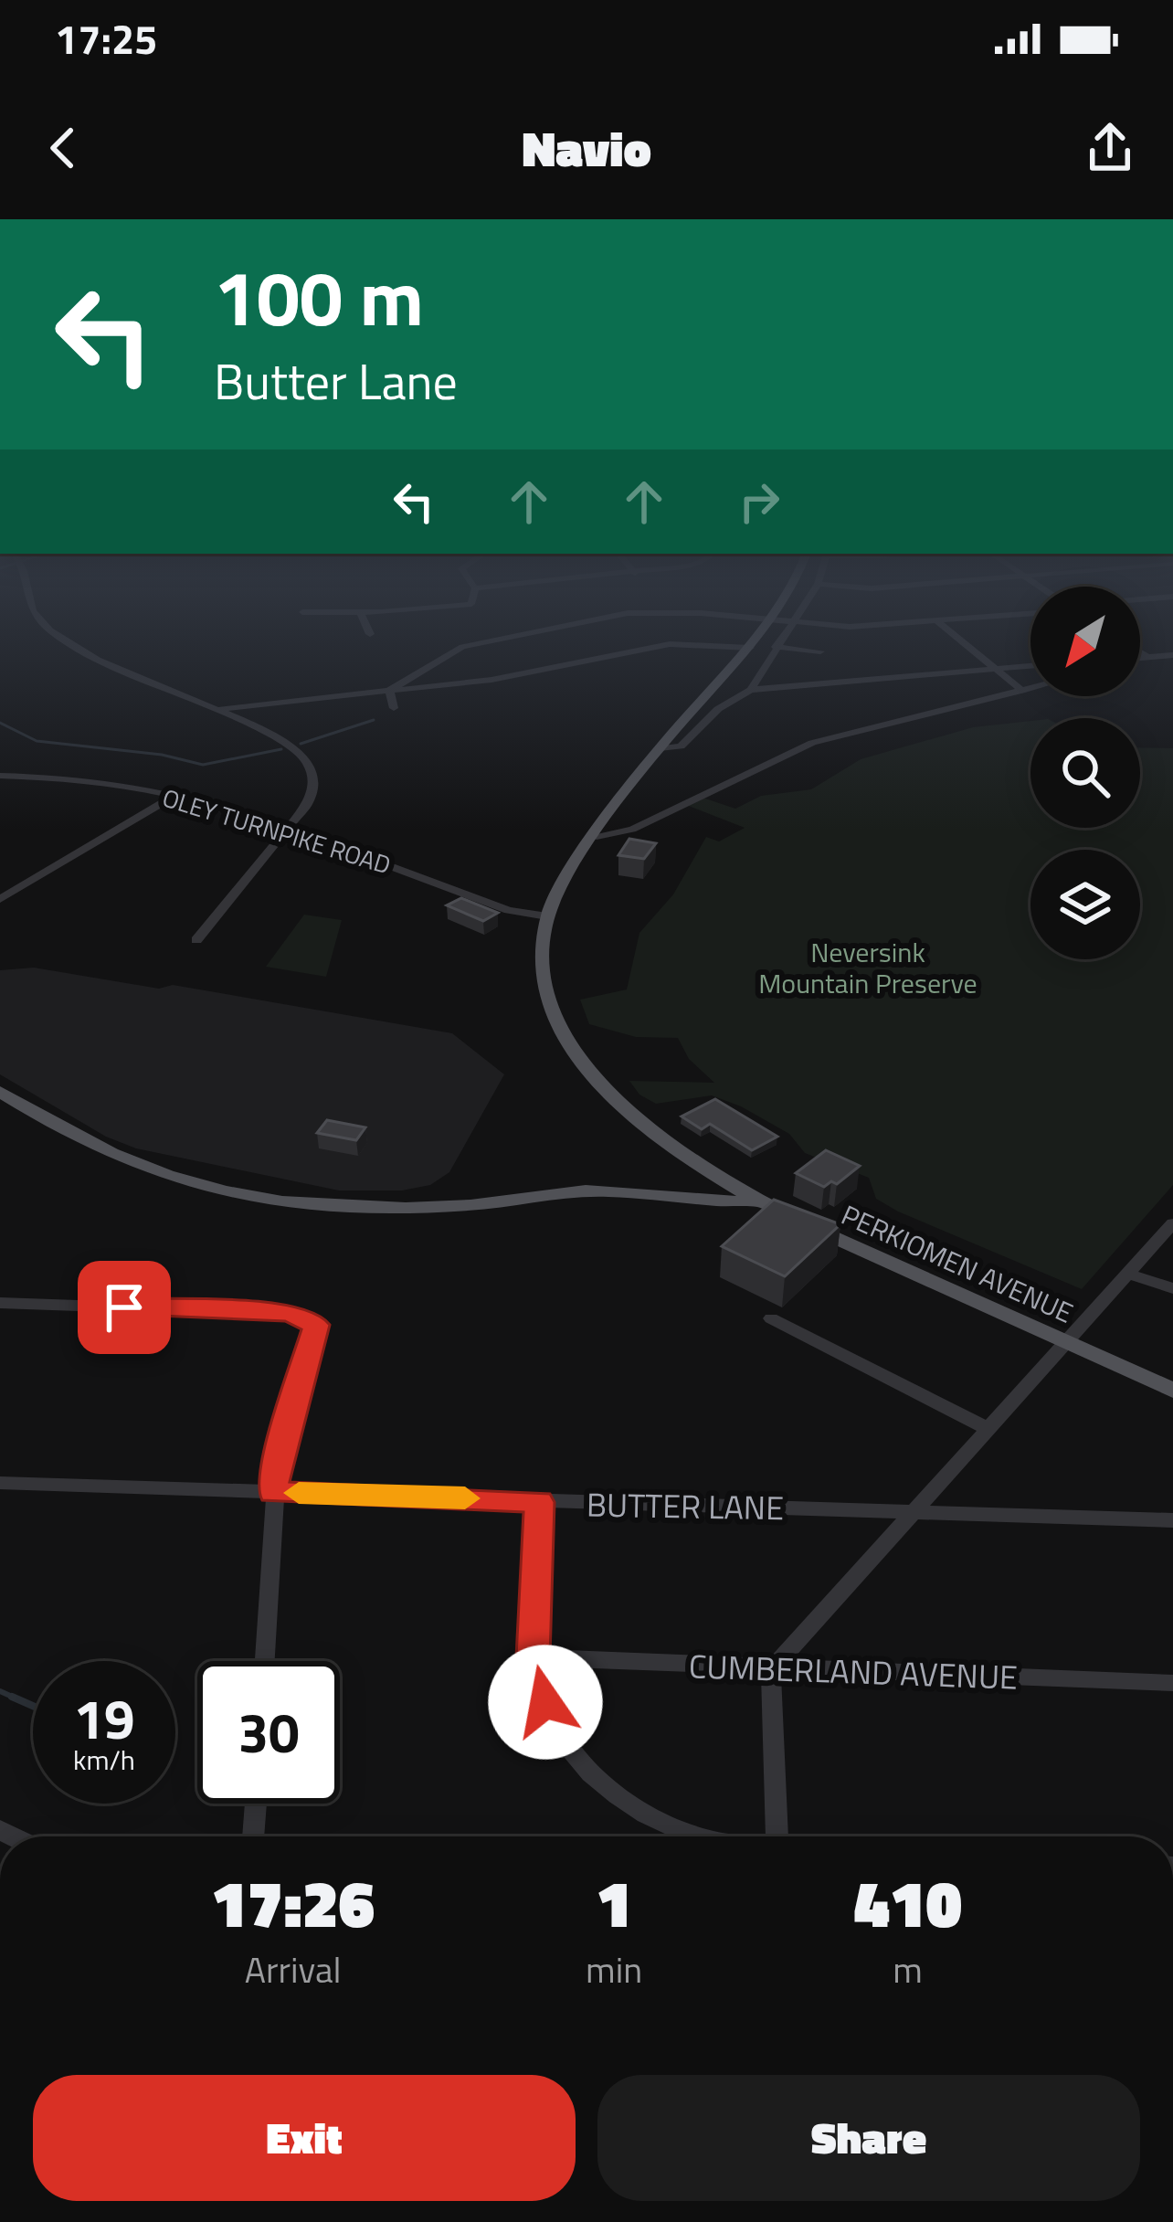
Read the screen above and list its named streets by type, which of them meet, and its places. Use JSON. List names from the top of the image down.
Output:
{
  "streets": {
    "main road": ["PERKIOMEN AVENUE"],
    "street": ["OLEY TURNPIKE ROAD", "BUTTER LANE", "CUMBERLAND AVENUE"]
  },
  "crossings": [
    ["OLEY TURNPIKE ROAD", "PERKIOMEN AVENUE"]
  ],
  "parks": ["Neversink Mountain Preserve"],
  "north": "bottom left",
  "page": {
    "status": "17:25",
    "header": "Navio",
    "turn": ["100 m", "Butter Lane"],
    "speed": "19 km/h",
    "limit": "30",
    "eta": [
      "17:26",
      "Arrival",
      "1",
      "min",
      "410",
      "m"
    ],
    "buttons": ["Exit", "Share"]
  }
}
